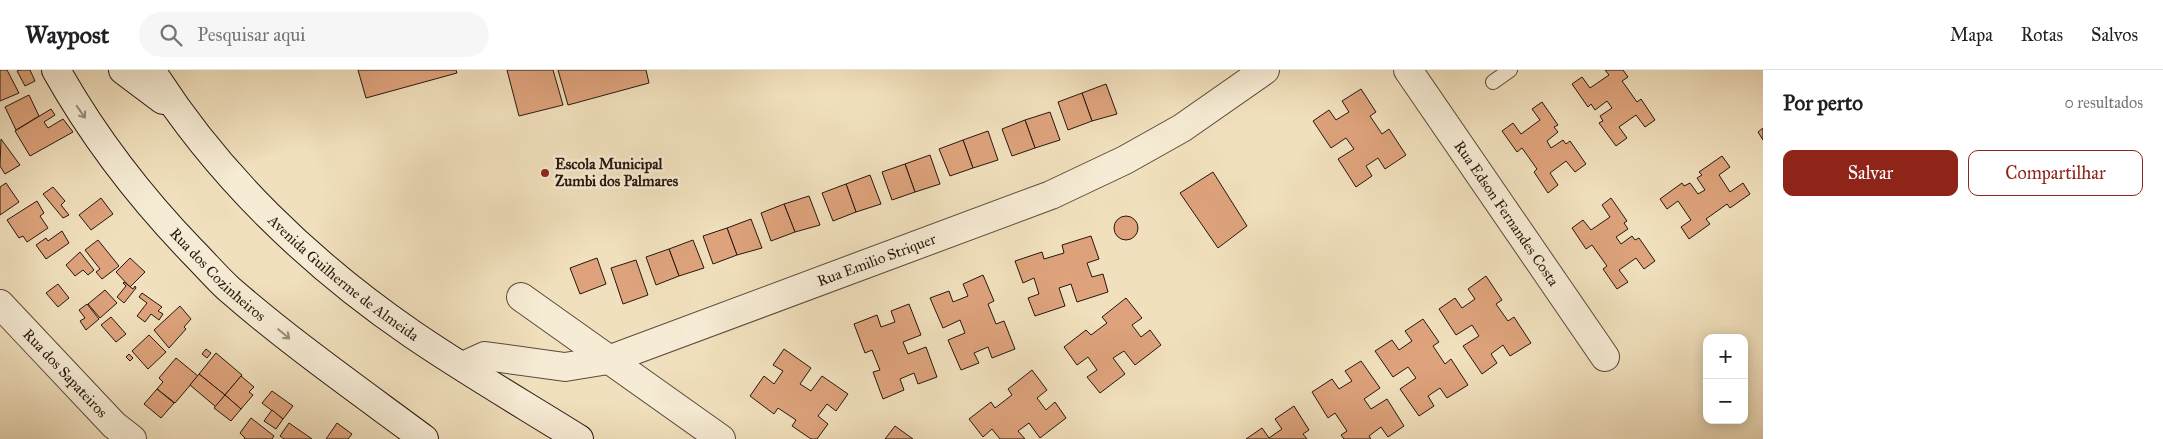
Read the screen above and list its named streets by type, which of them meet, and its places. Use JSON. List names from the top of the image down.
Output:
{
  "streets": {
    "street": [
      "Rua Edson Fernandes Costa",
      "Rua Emilio Striquer",
      "Rua dos Cozinheiros",
      "Avenida Guilherme de Almeida",
      "Rua dos Sapateiros"
    ]
  },
  "crossings": [
    ["Rua Emilio Striquer", "Avenida Guilherme de Almeida"]
  ],
  "one_way": ["Rua dos Cozinheiros"],
  "places": ["Escola Municipal Zumbi dos Palmares"],
  "page": {
    "header": "Waypost",
    "search": "Pesquisar aqui",
    "nav": ["Mapa", "Rotas", "Salvos"],
    "heading": ["Por perto", "0 resultados"],
    "buttons": ["Salvar", "Compartilhar"],
    "map_buttons": ["+", "−"]
  }
}
